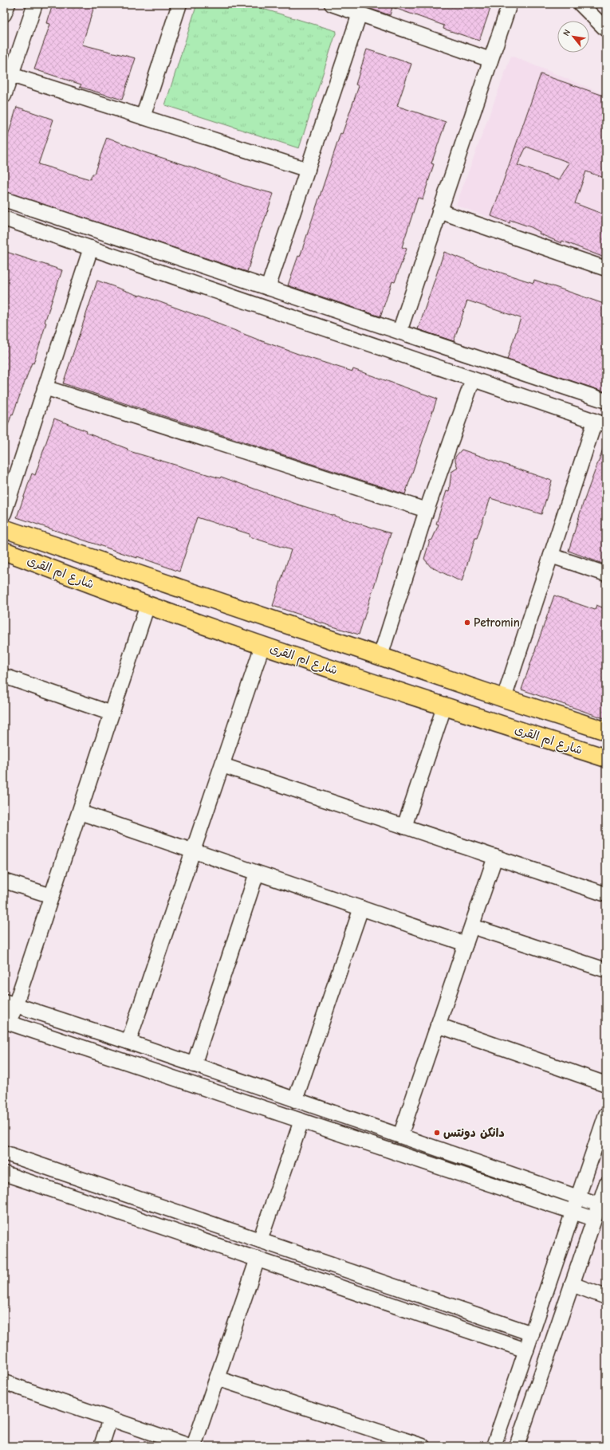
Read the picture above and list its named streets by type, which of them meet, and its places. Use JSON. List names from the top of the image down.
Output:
{
  "streets": {
    "main road": ["شارع ام القرى"]
  },
  "places": ["Petromin", "دانكن دونتس"],
  "north": "top left"
}
